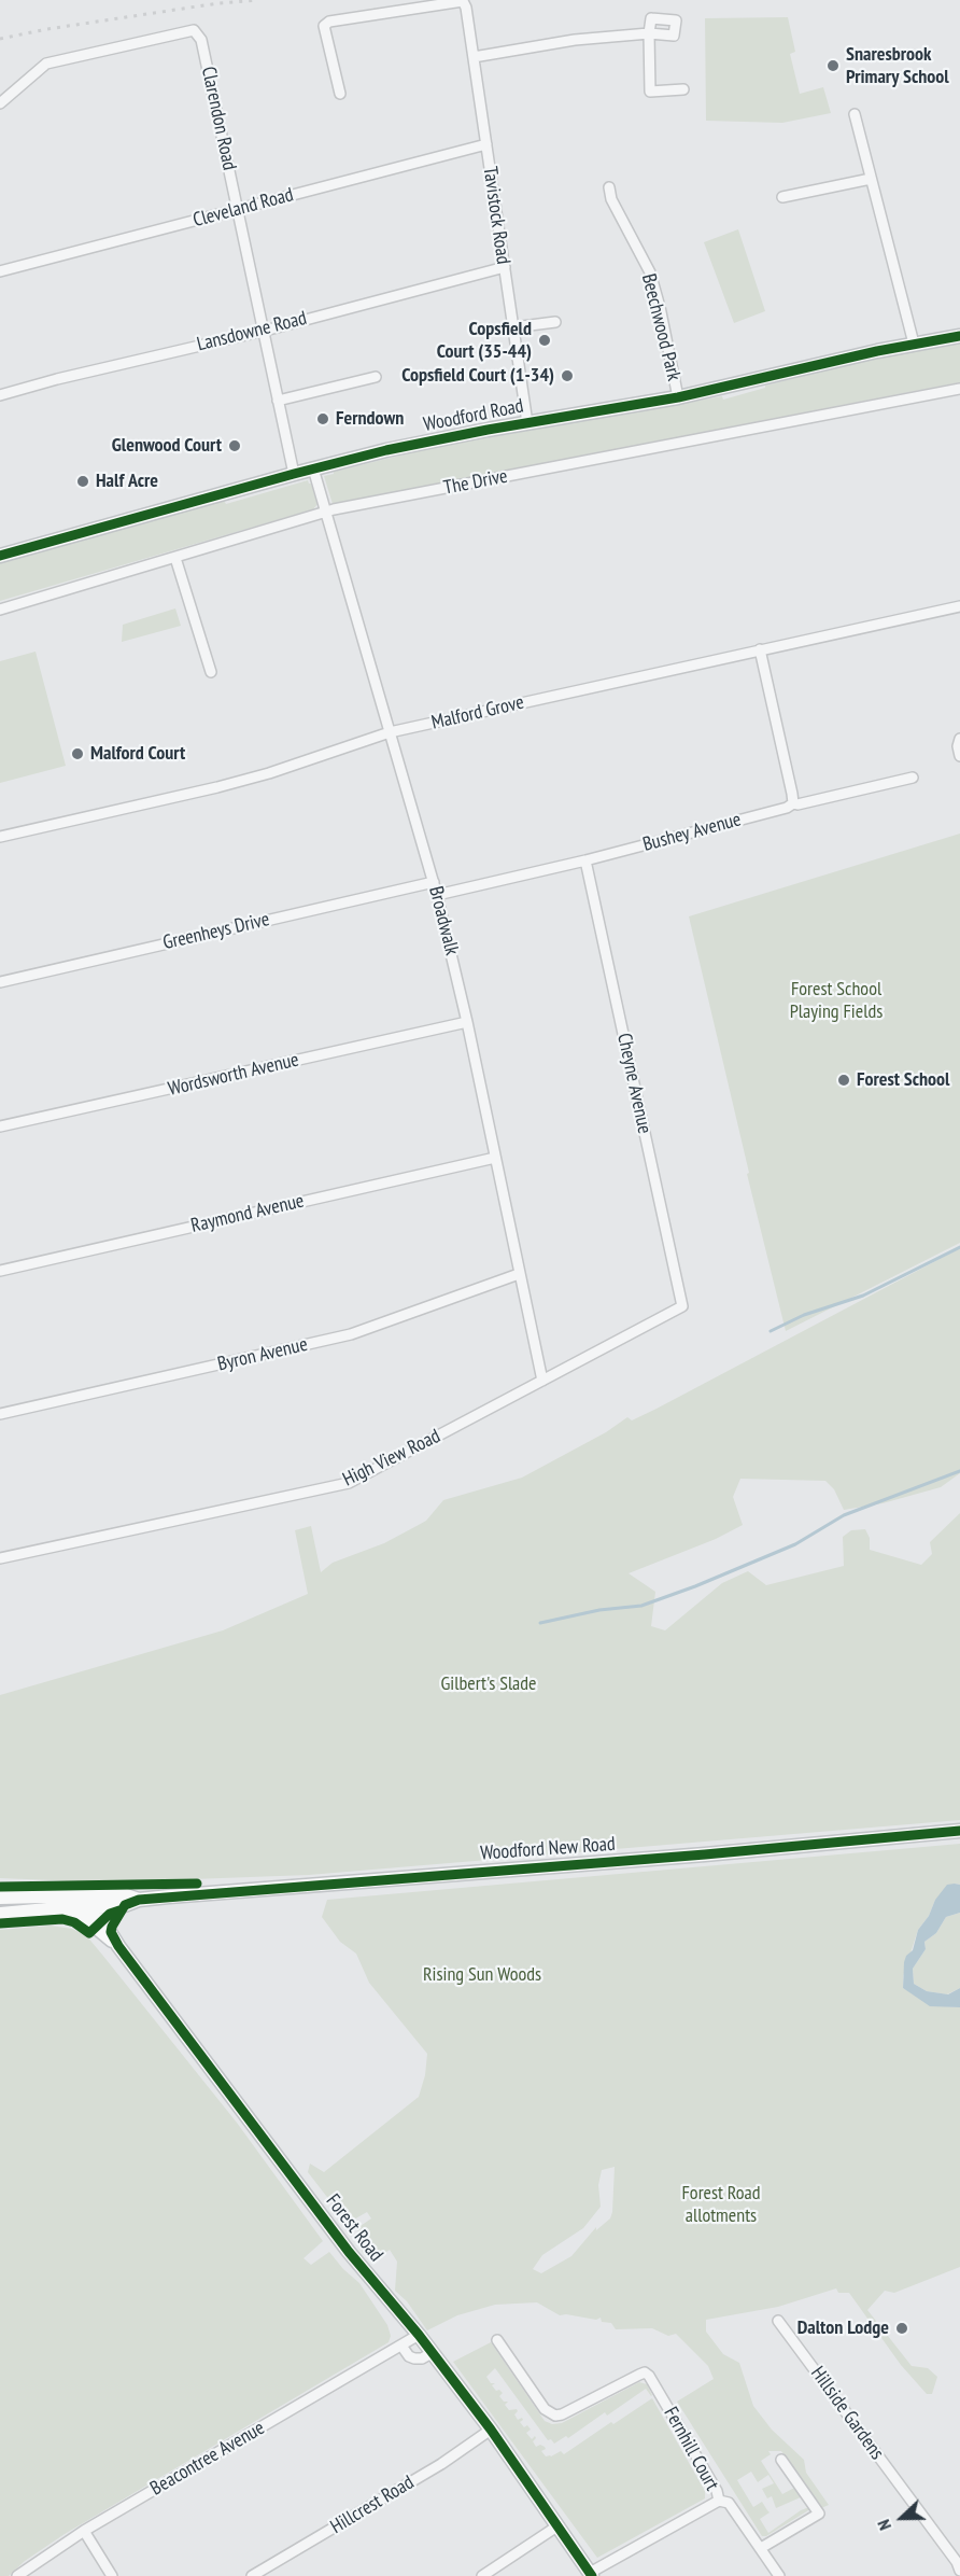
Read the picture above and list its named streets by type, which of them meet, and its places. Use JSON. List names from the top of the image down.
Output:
{
  "streets": {
    "main road": ["Woodford Road", "Woodford New Road", "Forest Road"],
    "street": [
      "Clarendon Road",
      "Cleveland Road",
      "Tavistock Road",
      "Beechwood Park",
      "Lansdowne Road",
      "The Drive",
      "Malford Grove",
      "Bushey Avenue",
      "Broadwalk",
      "Greenheys Drive",
      "Wordsworth Avenue",
      "Cheyne Avenue",
      "Raymond Avenue",
      "Byron Avenue",
      "High View Road",
      "Hillside Gardens",
      "Fernhill Court",
      "Beacontree Avenue",
      "Hillcrest Road"
    ]
  },
  "crossings": [
    ["Clarendon Road", "Cleveland Road"],
    ["Clarendon Road", "Lansdowne Road"],
    ["Clarendon Road", "Woodford Road"],
    ["Cleveland Road", "Tavistock Road"],
    ["Tavistock Road", "Lansdowne Road"],
    ["Tavistock Road", "Woodford Road"],
    ["Beechwood Park", "Woodford Road"],
    ["Woodford Road", "Broadwalk"],
    ["The Drive", "Broadwalk"],
    ["Malford Grove", "Broadwalk"],
    ["Bushey Avenue", "Broadwalk"],
    ["Bushey Avenue", "Cheyne Avenue"],
    ["Broadwalk", "Greenheys Drive"],
    ["Broadwalk", "Wordsworth Avenue"],
    ["Broadwalk", "Raymond Avenue"],
    ["Broadwalk", "Byron Avenue"],
    ["Broadwalk", "High View Road"],
    ["Cheyne Avenue", "High View Road"],
    ["Woodford New Road", "Forest Road"],
    ["Forest Road", "Fernhill Court"],
    ["Forest Road", "Beacontree Avenue"],
    ["Forest Road", "Hillcrest Road"]
  ],
  "parks": [
    "Forest School Playing Fields",
    "Gilbert's Slade",
    "Rising Sun Woods",
    "Forest Road allotments"
  ],
  "places": [
    "Snaresbrook Primary School",
    "Copsfield Court (35-44)",
    "Copsfield Court (1-34)",
    "Ferndown",
    "Glenwood Court",
    "Half Acre",
    "Malford Court",
    "Forest School",
    "Dalton Lodge"
  ],
  "north": "left"
}
